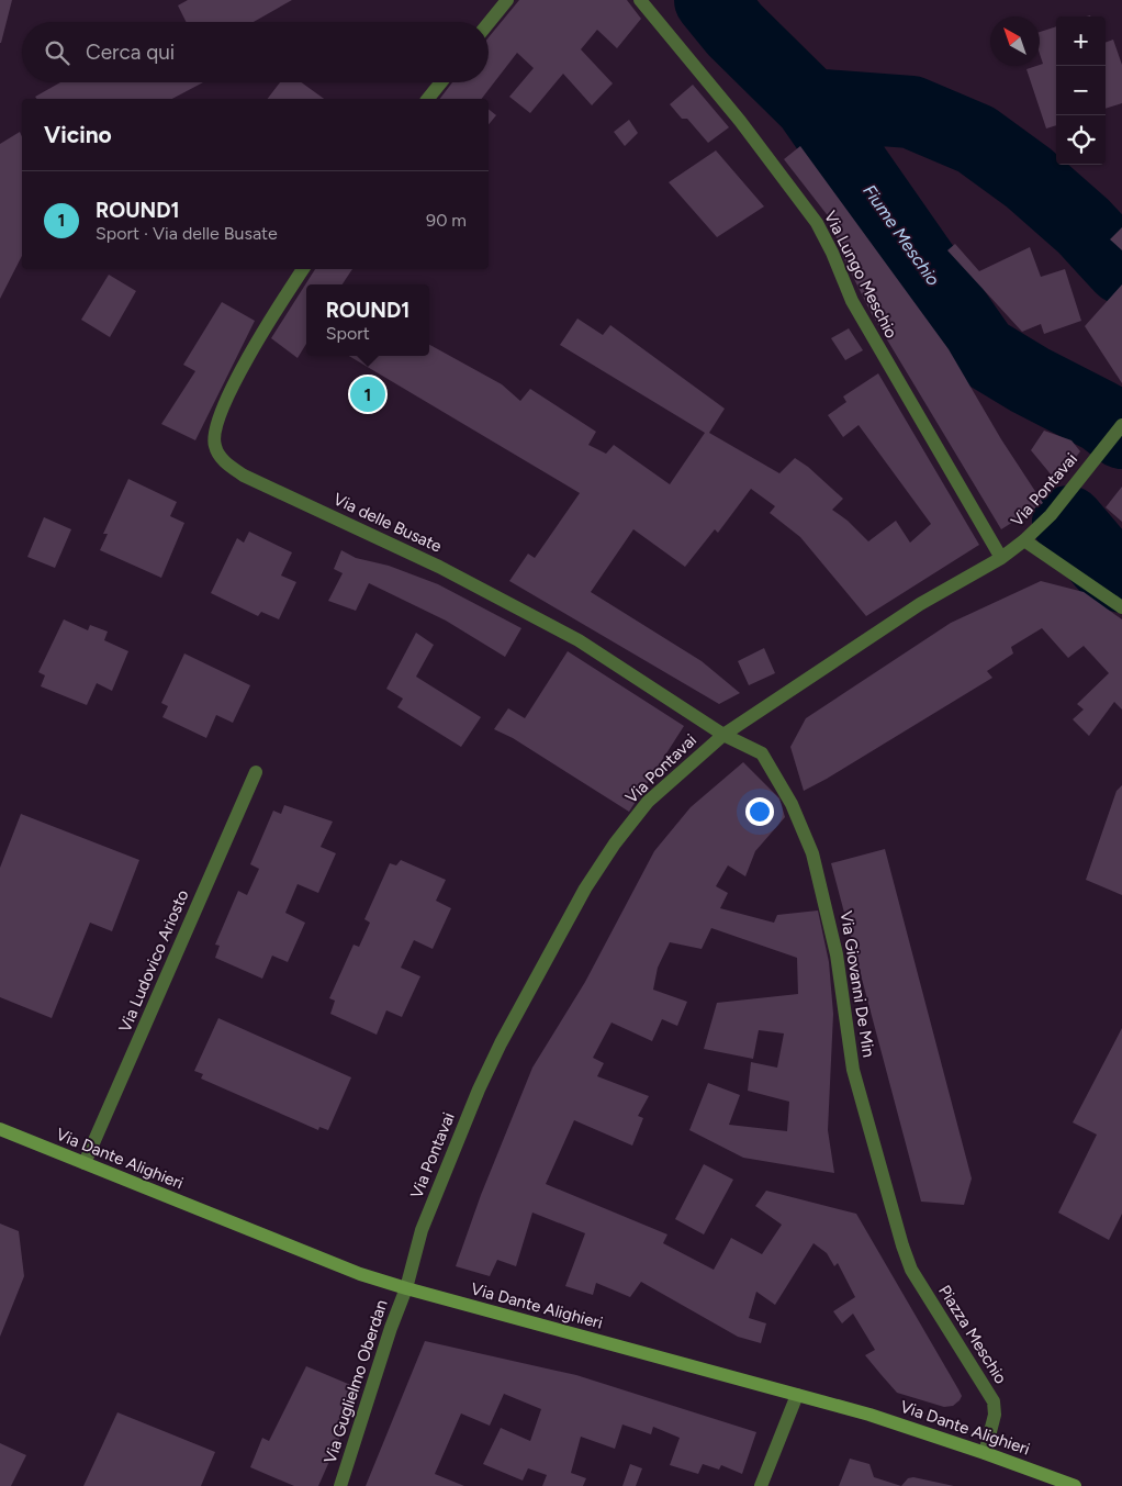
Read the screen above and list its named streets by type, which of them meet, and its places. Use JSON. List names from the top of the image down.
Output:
{
  "streets": {
    "main road": ["Via Dante Alighieri"],
    "street": [
      "Via Lungo Meschio",
      "Via Pontavai",
      "Via delle Busate",
      "Via Ludovico Ariosto",
      "Via Giovanni De Min",
      "Piazza Meschio",
      "Via Guglielmo Oberdan"
    ]
  },
  "crossings": [
    ["Via Lungo Meschio", "Via Pontavai"],
    ["Via Pontavai", "Via delle Busate"],
    ["Via Pontavai", "Via Giovanni De Min"],
    ["Via Pontavai", "Via Dante Alighieri"],
    ["Via Pontavai", "Via Guglielmo Oberdan"],
    ["Via delle Busate", "Via Giovanni De Min"],
    ["Via Ludovico Ariosto", "Via Dante Alighieri"],
    ["Via Giovanni De Min", "Piazza Meschio"],
    ["Via Dante Alighieri", "Piazza Meschio"],
    ["Via Dante Alighieri", "Via Guglielmo Oberdan"]
  ],
  "water": ["Fiume Meschio"],
  "north": "top left",
  "page": {
    "map_buttons": ["+", "−"],
    "search": "Cerca qui",
    "heading": "Vicino",
    "list": [
      {
        "mark": "1",
        "name": "ROUND1",
        "note": "Sport · Via delle Busate",
        "value": "90 m"
      }
    ],
    "popup": ["ROUND1", "Sport"],
    "pins": "1"
  }
}
